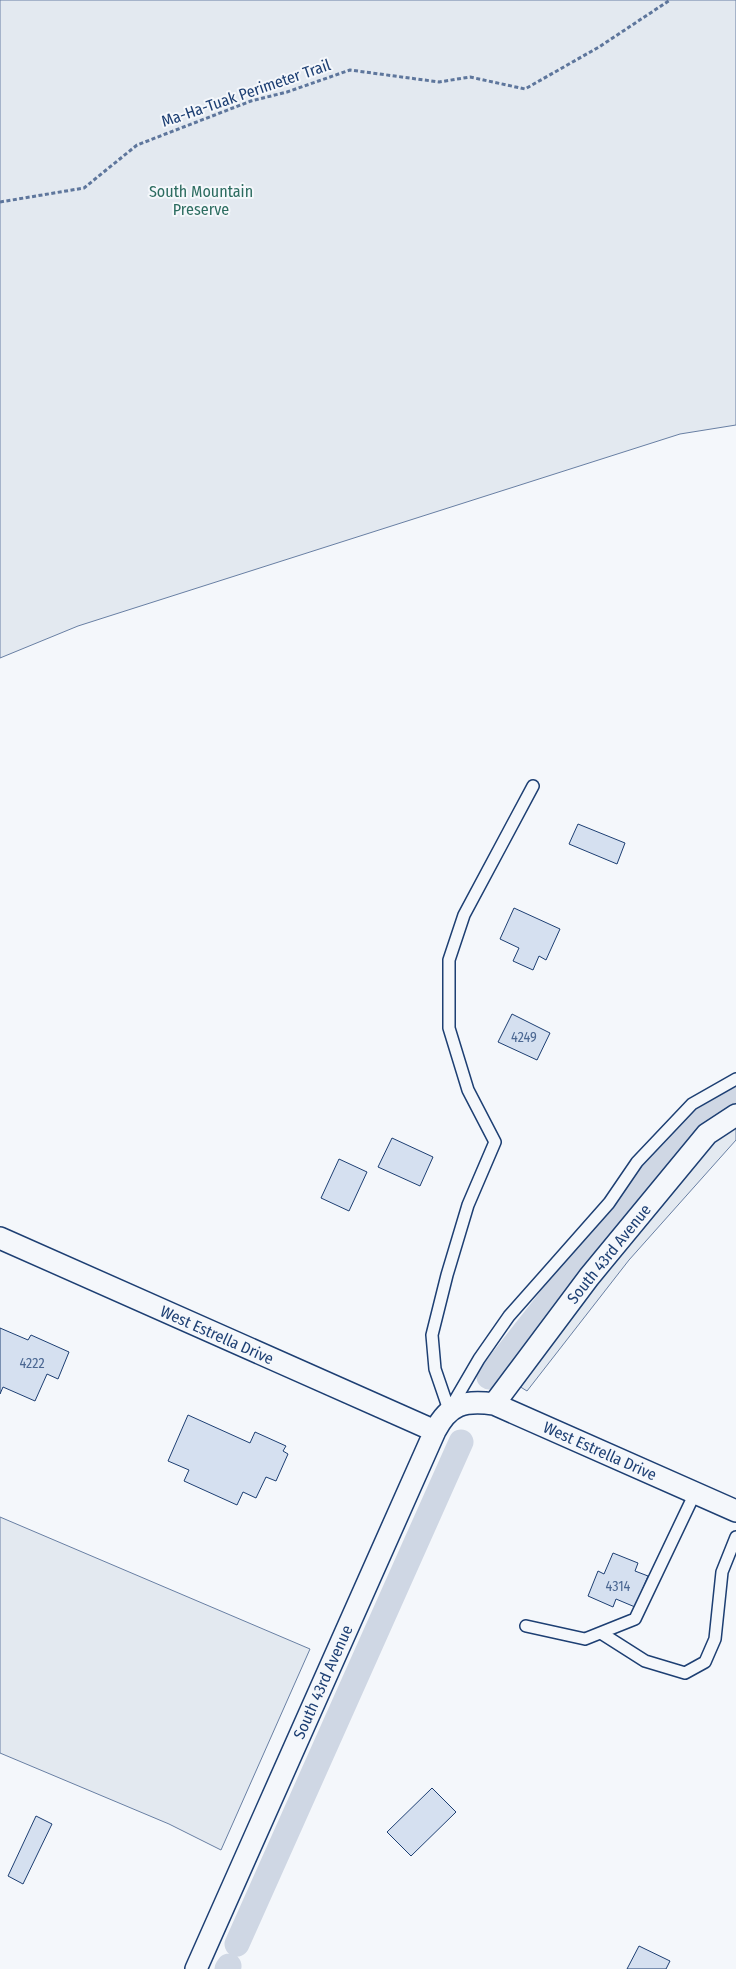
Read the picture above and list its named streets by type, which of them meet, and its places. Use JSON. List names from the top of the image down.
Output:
{
  "streets": {
    "street": ["South 43rd Avenue", "West Estrella Drive"],
    "path": ["Ma-Ha-Tuak Perimeter Trail"]
  },
  "crossings": [
    ["South 43rd Avenue", "West Estrella Drive"]
  ],
  "parks": ["South Mountain Preserve"],
  "house_numbers": ["4249", "4222", "4314"]
}
